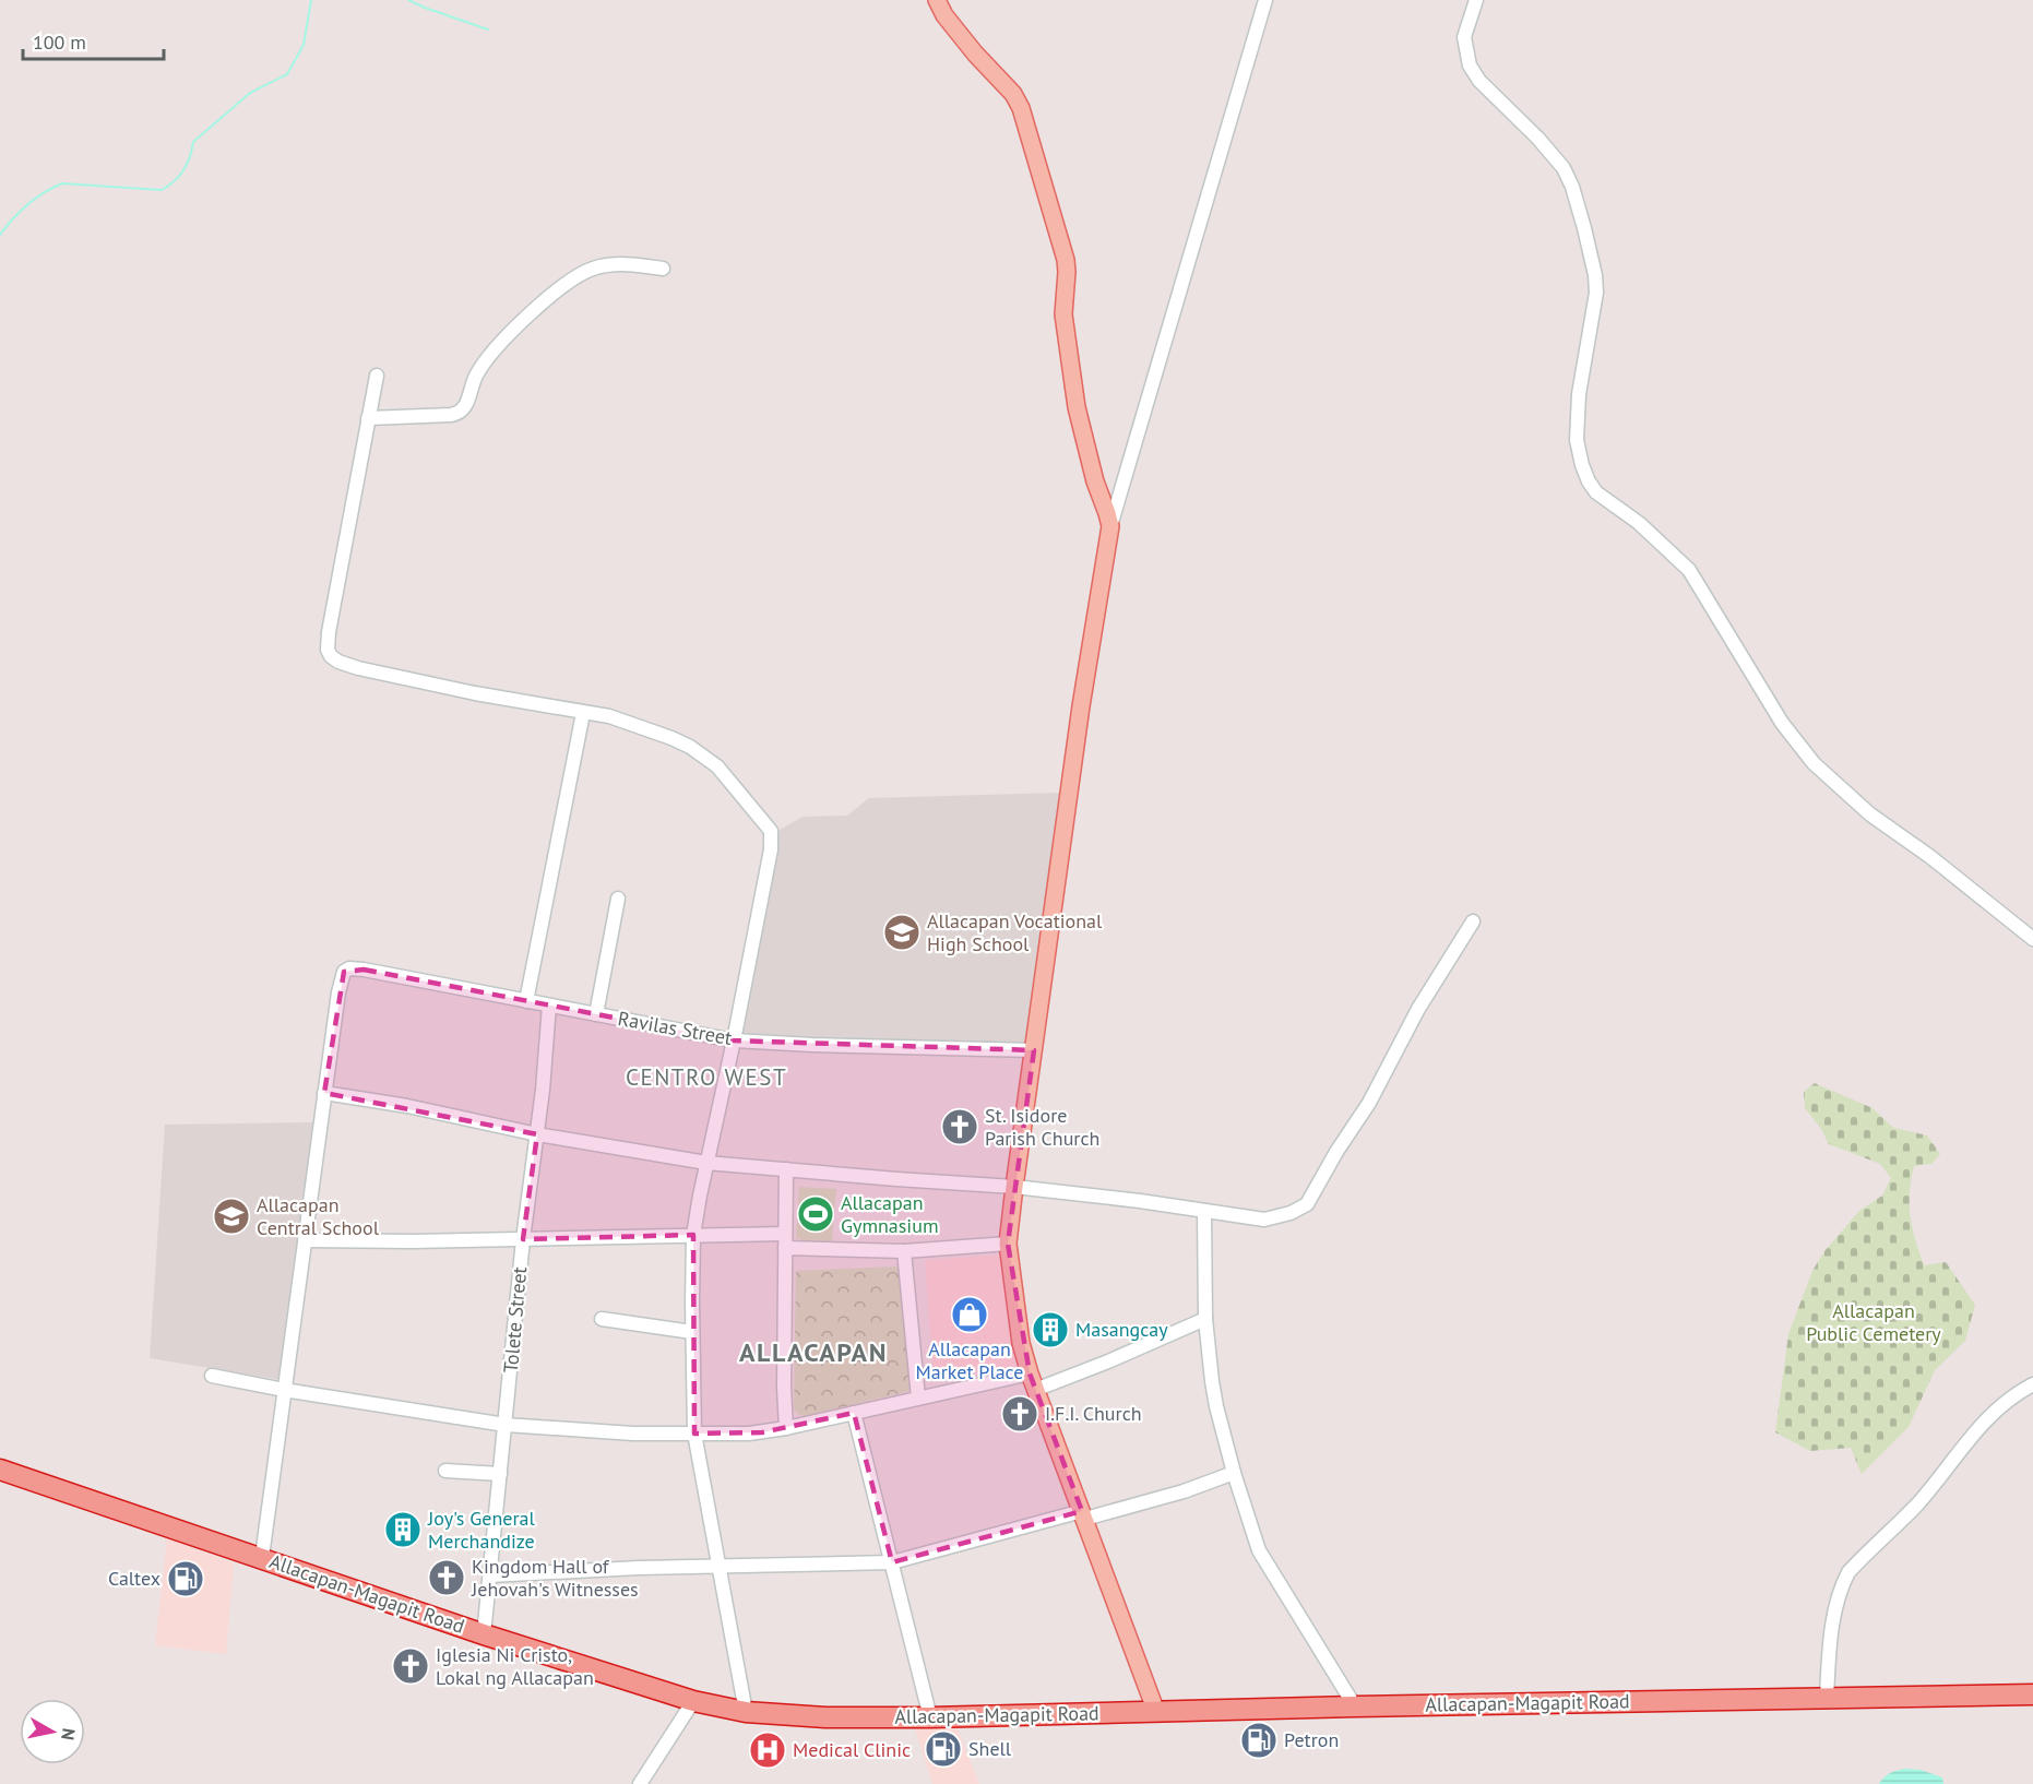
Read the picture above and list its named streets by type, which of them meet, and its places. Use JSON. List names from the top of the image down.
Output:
{
  "streets": {
    "highway": ["Allacapan-Magapit Road"],
    "street": ["Ravilas Street", "Tolete Street"]
  },
  "crossings": [
    ["Ravilas Street", "Tolete Street"],
    ["Tolete Street", "Allacapan-Magapit Road"]
  ],
  "districts": ["CENTRO WEST", "ALLACAPAN"],
  "parks": ["Allacapan Public Cemetery"],
  "places": {
    "school or university": ["Allacapan Vocational High School", "Allacapan Central School"],
    "church": [
      "St. Isidore Parish Church",
      "I.F.I. Church",
      "Kingdom Hall of Jehovah's Witnesses",
      "Iglesia Ni Cristo, Lokal ng Allacapan"
    ],
    "sports": ["Allacapan Gymnasium"],
    "shop": ["Allacapan Market Place"],
    "building": ["Masangcay", "Joy's General Merchandize"],
    "fuel station": ["Caltex", "Petron", "Shell"],
    "hospital": ["Medical Clinic"]
  },
  "scale_bar": "100 m",
  "north": "right"
}
